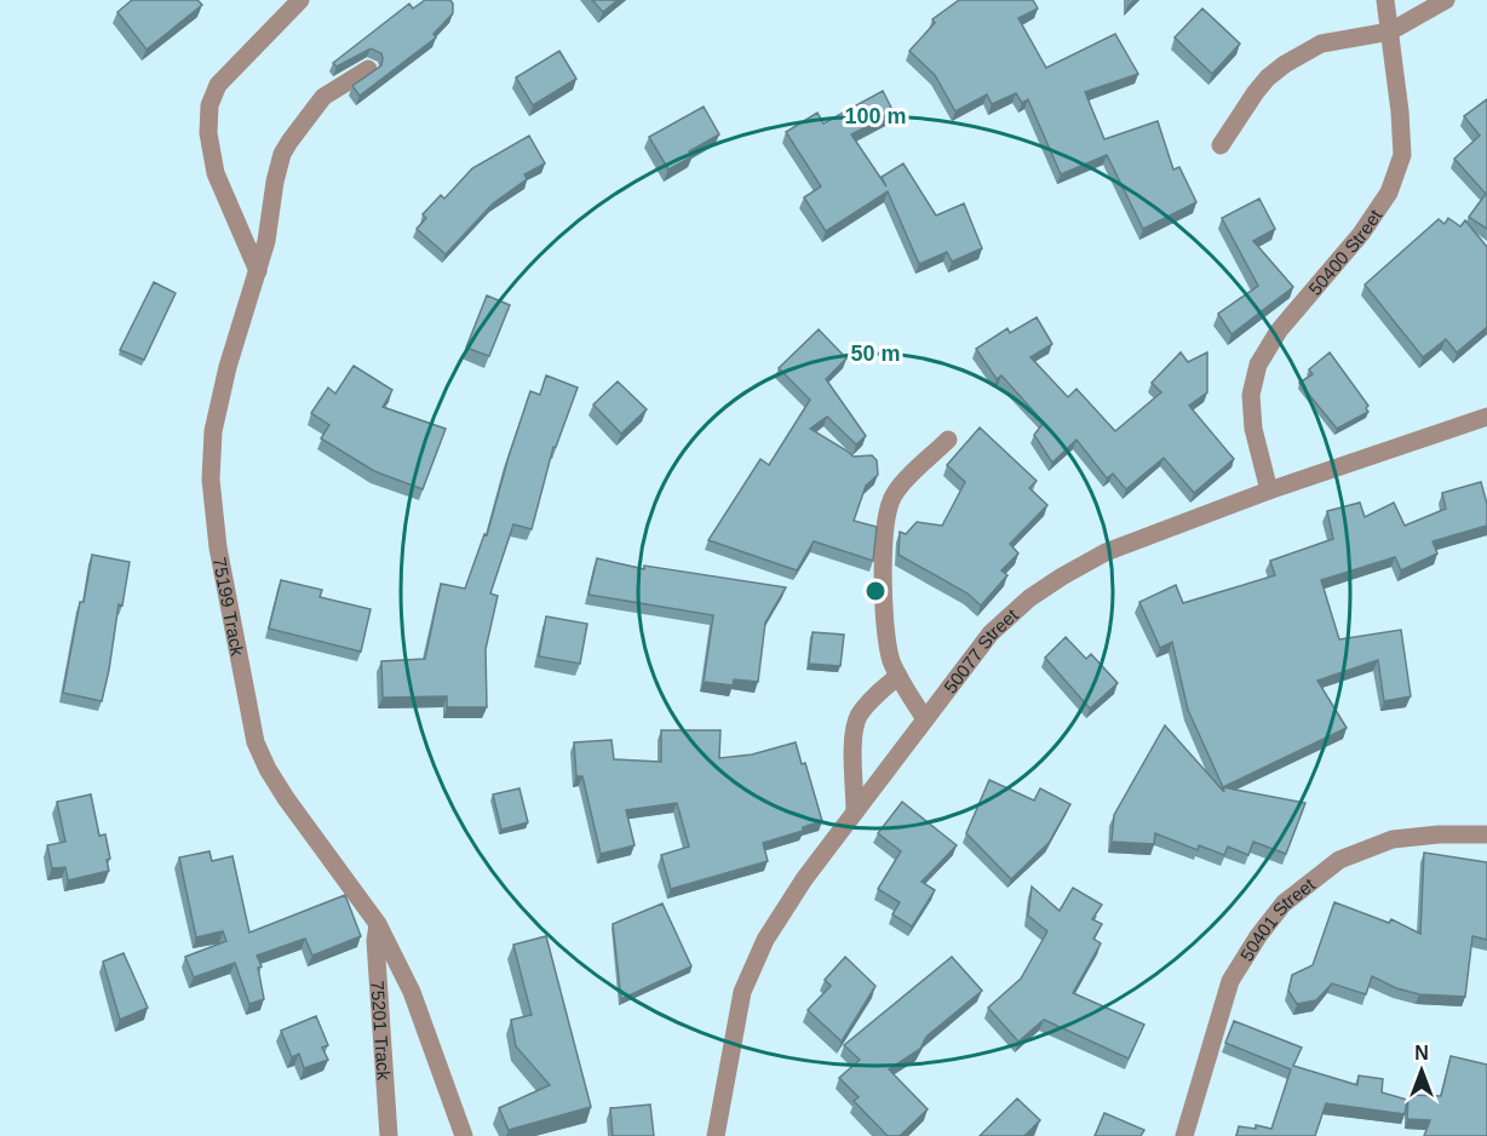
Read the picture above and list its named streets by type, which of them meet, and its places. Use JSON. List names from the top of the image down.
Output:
{
  "streets": {
    "street": [
      "50400 Street",
      "75199 Track",
      "50077 Street",
      "50401 Street",
      "75201 Track"
    ]
  },
  "crossings": [
    ["50400 Street", "50077 Street"],
    ["75199 Track", "75201 Track"]
  ],
  "north": "top",
  "rings": ["100 m", "50 m"]
}
